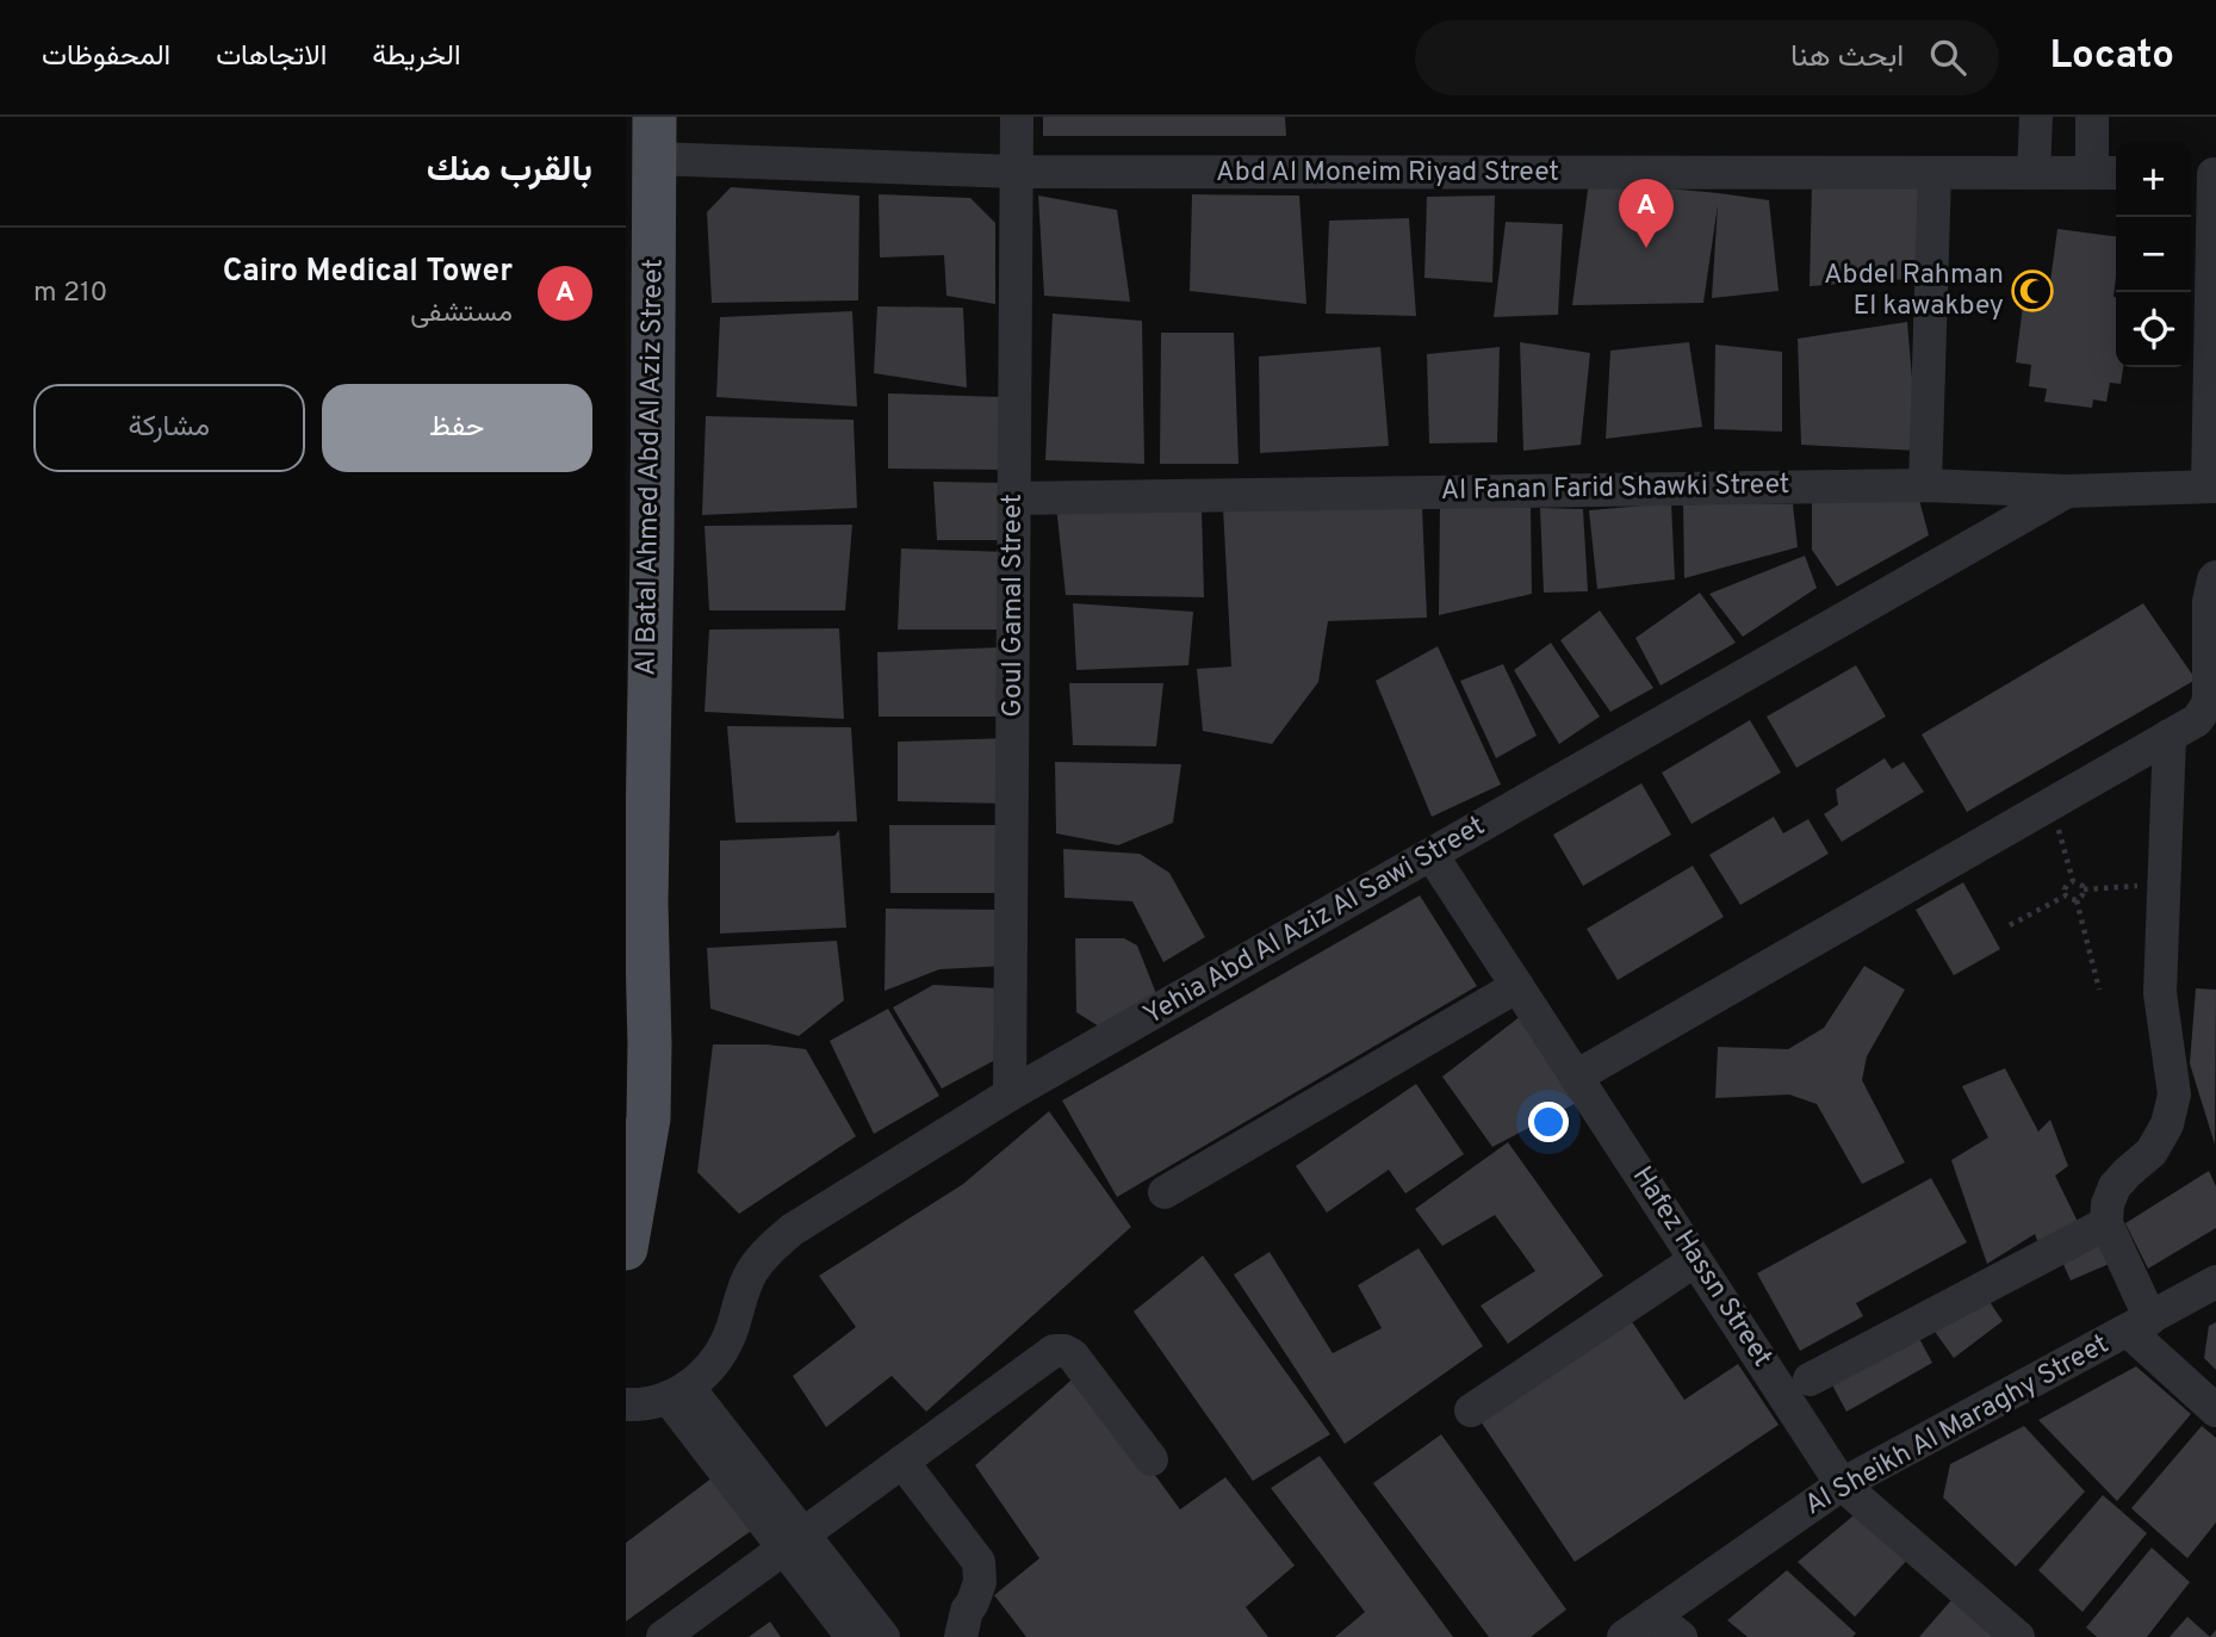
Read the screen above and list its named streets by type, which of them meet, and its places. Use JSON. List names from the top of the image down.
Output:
{
  "streets": {
    "main road": ["Al Batal Ahmed Abd Al Aziz Street"],
    "street": [
      "Abd Al Moneim Riyad Street",
      "Al Fanan Farid Shawki Street",
      "Goul Gamal Street",
      "Yehia Abd Al Aziz Al Sawi Street",
      "Hafez Hassn Street",
      "Al Sheikh Al Maraghy Street"
    ]
  },
  "crossings": [
    ["Abd Al Moneim Riyad Street", "Al Batal Ahmed Abd Al Aziz Street"],
    ["Abd Al Moneim Riyad Street", "Goul Gamal Street"],
    ["Al Fanan Farid Shawki Street", "Goul Gamal Street"],
    ["Al Fanan Farid Shawki Street", "Yehia Abd Al Aziz Al Sawi Street"],
    ["Goul Gamal Street", "Yehia Abd Al Aziz Al Sawi Street"],
    ["Yehia Abd Al Aziz Al Sawi Street", "Hafez Hassn Street"],
    ["Hafez Hassn Street", "Al Sheikh Al Maraghy Street"]
  ],
  "places": {
    "mosque": ["Abdel Rahman El kawakbey"]
  },
  "page": {
    "header": "Locato",
    "search": "ابحث هنا",
    "nav": ["الخريطة", "الاتجاهات", "المحفوظات"],
    "heading": "بالقرب منك",
    "map_buttons": ["+", "−"],
    "pins": "A",
    "list": [
      {
        "mark": "A",
        "name": "Cairo Medical Tower",
        "note": "مستشفى",
        "value": "210 m"
      }
    ],
    "buttons": ["حفظ", "مشاركة"]
  }
}
